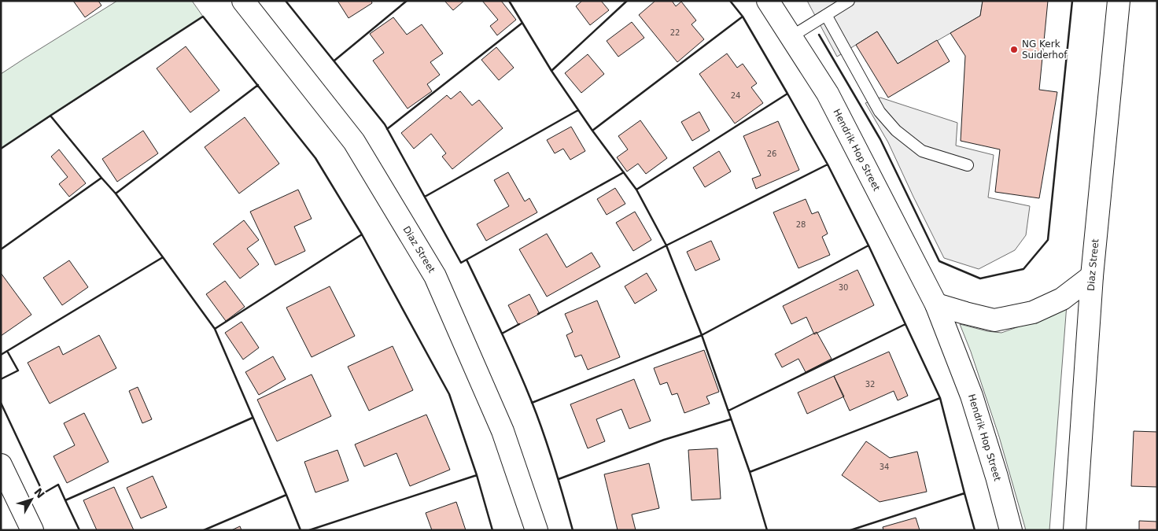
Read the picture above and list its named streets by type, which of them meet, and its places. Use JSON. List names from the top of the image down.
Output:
{
  "streets": {
    "street": ["Hendrik Hop Street", "Diaz Street"]
  },
  "places": ["NG Kerk Suiderhof"],
  "house_numbers": [
    "22",
    "24",
    "26",
    "28",
    "30",
    "32",
    "34"
  ],
  "north": "top right"
}
